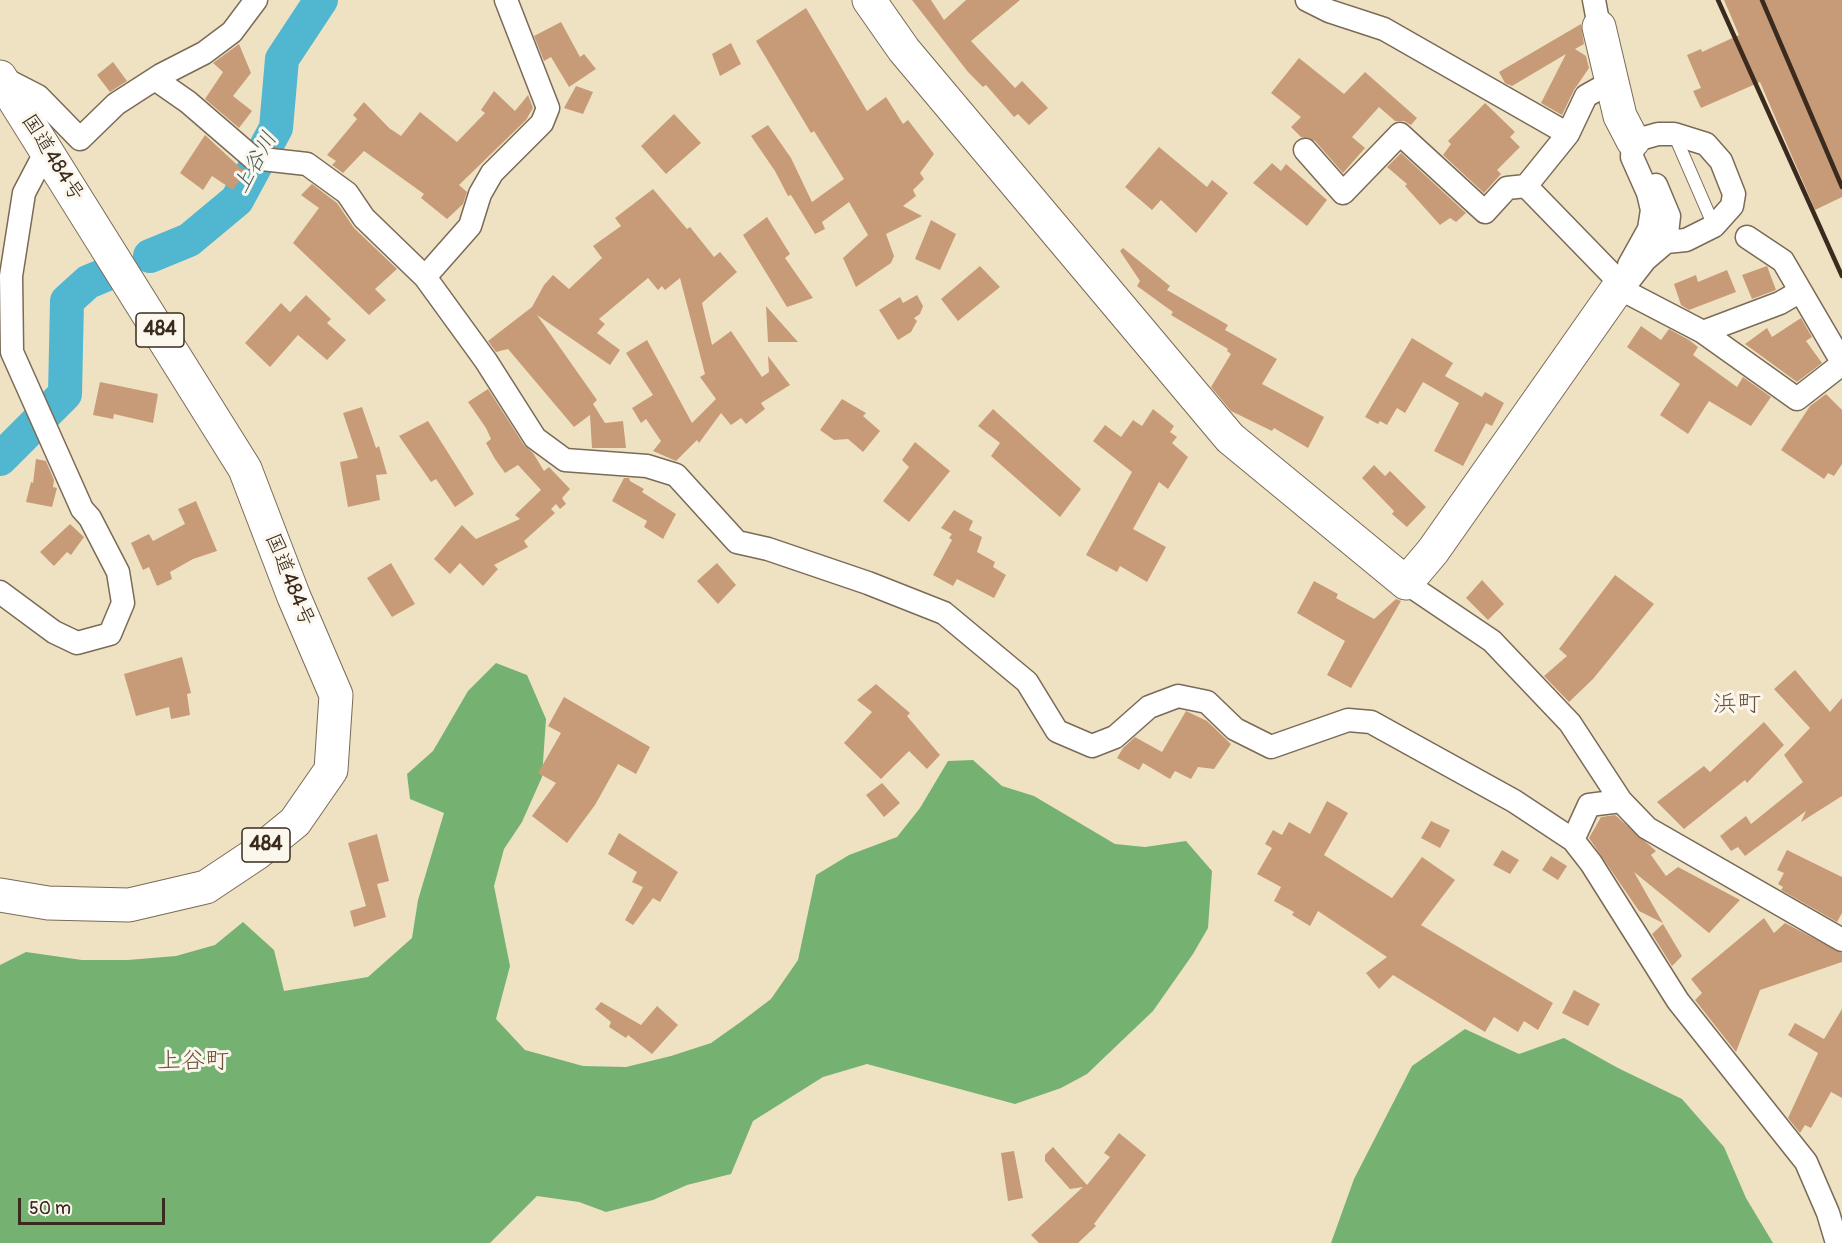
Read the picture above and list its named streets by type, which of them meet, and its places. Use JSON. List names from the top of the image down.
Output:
{
  "streets": {
    "main road": ["国道484号", "484"]
  },
  "districts": ["浜町", "上谷町"],
  "water": ["上谷川"],
  "scale_bar": "50 m"
}
